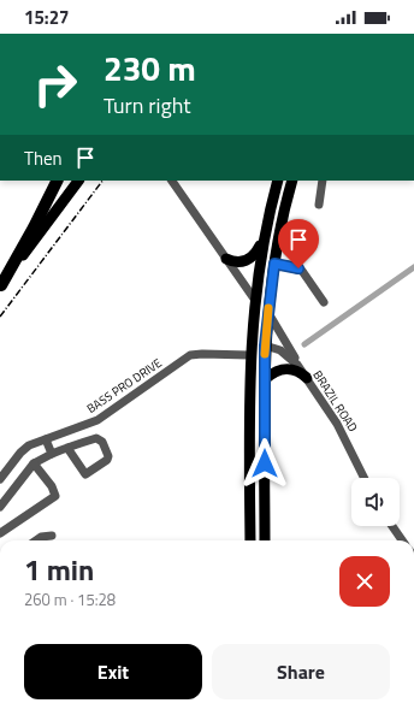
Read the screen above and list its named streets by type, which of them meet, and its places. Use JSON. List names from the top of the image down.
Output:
{
  "streets": {
    "street": ["BASS PRO DRIVE", "BRAZIL ROAD"]
  },
  "page": {
    "status": "15:27",
    "turn": ["230 m", "Turn right"],
    "then": "Then",
    "heading": ["1 min", "260 m · 15:28"],
    "buttons": ["Exit", "Share"]
  }
}
